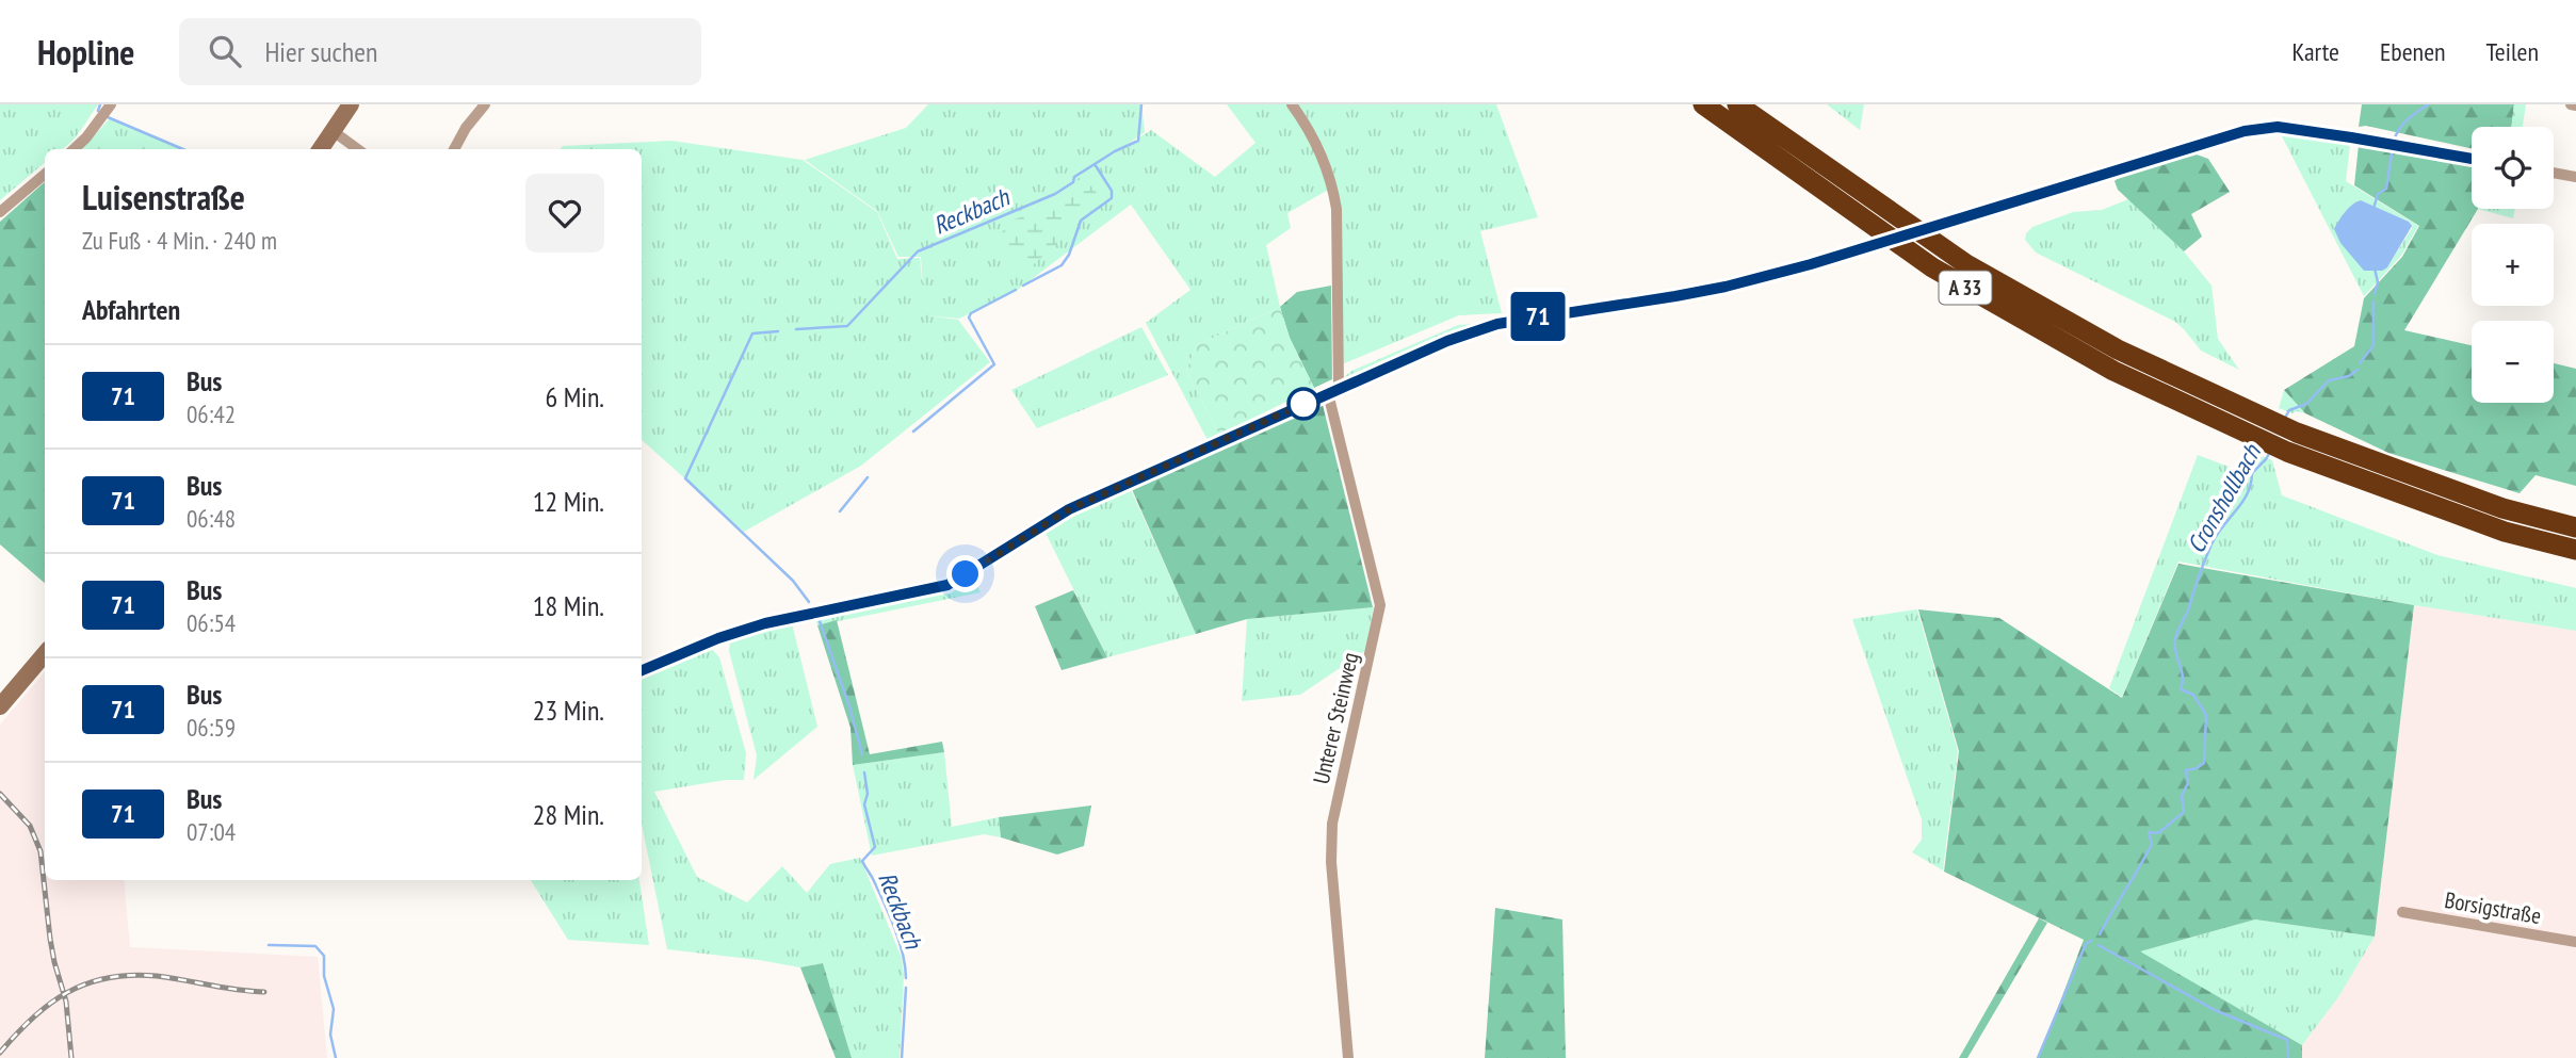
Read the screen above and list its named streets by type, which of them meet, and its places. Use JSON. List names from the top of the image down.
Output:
{
  "streets": {
    "highway": ["A 33"],
    "street": ["Unterer Steinweg", "Borsigstraße"]
  },
  "water": ["Reckbach", "Cronshollbach"],
  "lines": ["bus line 71"],
  "page": {
    "header": "Hopline",
    "search": "Hier suchen",
    "nav": ["Karte", "Ebenen", "Teilen"],
    "on_map": "71",
    "map_buttons": ["+", "−"],
    "heading": [
      ["Luisenstraße", "Zu Fuß · 4 Min. · 240 m"],
      "Abfahrten"
    ],
    "list": [
      {
        "mark": "71",
        "name": "Bus",
        "note": "06:42",
        "value": "6 Min."
      },
      {
        "mark": "71",
        "name": "Bus",
        "note": "06:48",
        "value": "12 Min."
      },
      {
        "mark": "71",
        "name": "Bus",
        "note": "06:54",
        "value": "18 Min."
      },
      {
        "mark": "71",
        "name": "Bus",
        "note": "06:59",
        "value": "23 Min."
      },
      {
        "mark": "71",
        "name": "Bus",
        "note": "07:04",
        "value": "28 Min."
      }
    ]
  }
}
